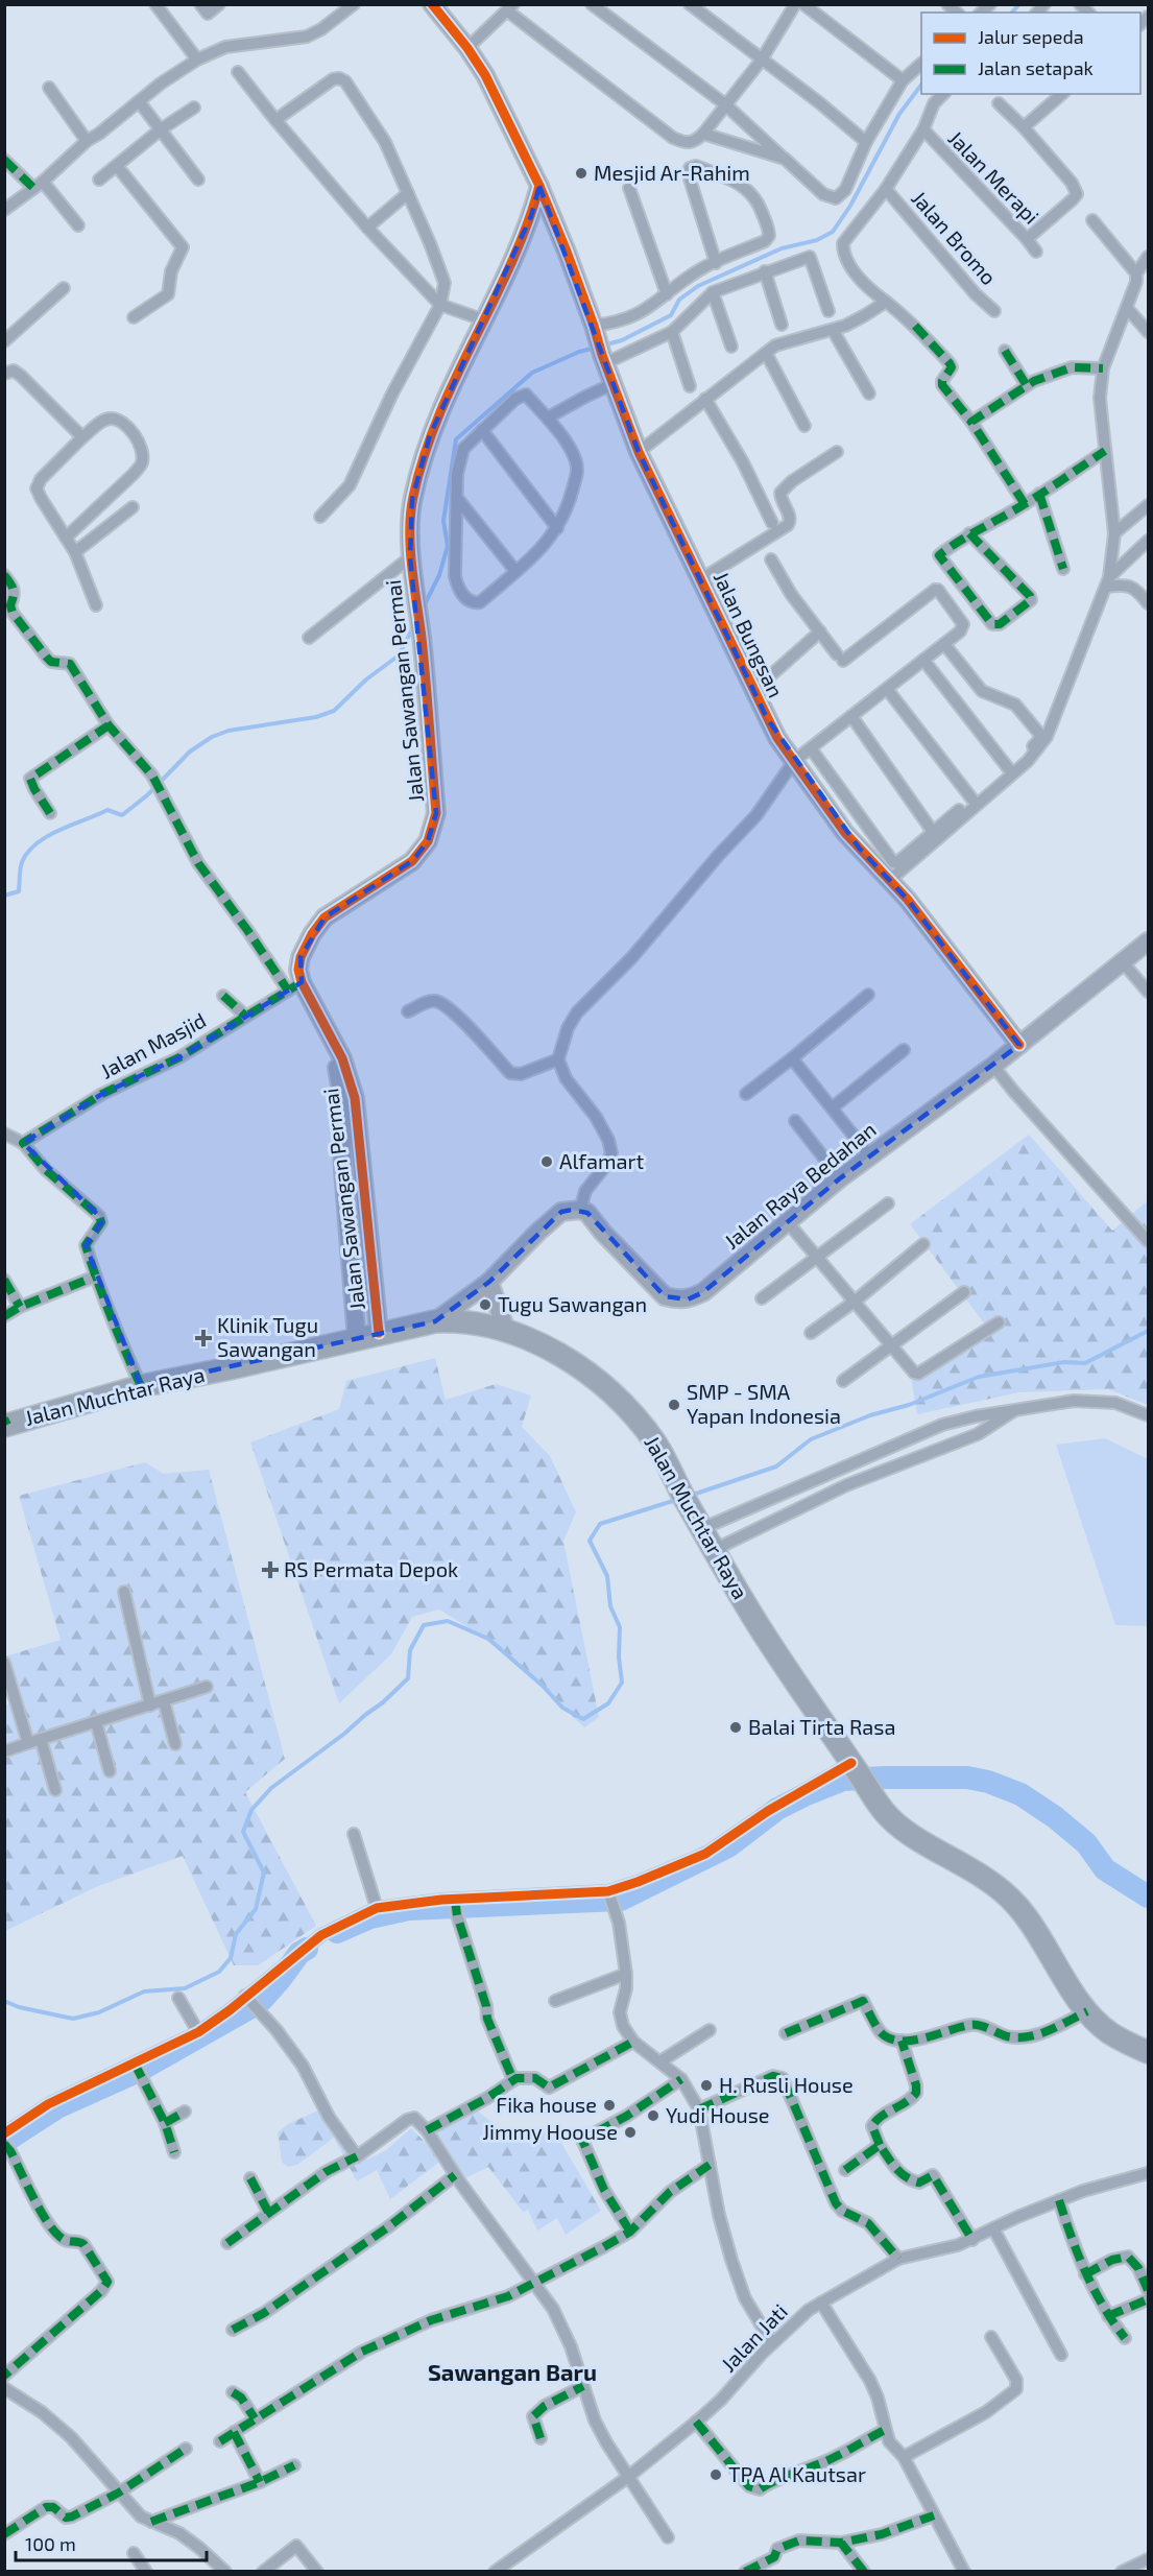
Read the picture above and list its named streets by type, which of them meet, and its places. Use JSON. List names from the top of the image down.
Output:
{
  "streets": {
    "highway": ["Jalan Muchtar Raya"],
    "street": [
      "Jalan Merapi",
      "Jalan Bromo",
      "Jalan Bungsan",
      "Jalan Sawangan Permai",
      "Jalan Masjid",
      "Jalan Raya Bedahan",
      "Jalan Jati"
    ]
  },
  "crossings": [
    ["Jalan Bungsan", "Jalan Sawangan Permai"],
    ["Jalan Bungsan", "Jalan Raya Bedahan"],
    ["Jalan Sawangan Permai", "Jalan Masjid"],
    ["Jalan Sawangan Permai", "Jalan Muchtar Raya"]
  ],
  "districts": ["Sawangan Baru"],
  "places": {
    "other": [
      "Mesjid Ar-Rahim",
      "Alfamart",
      "Tugu Sawangan",
      "SMP - SMA Yapan Indonesia",
      "Balai Tirta Rasa",
      "H. Rusli House",
      "Fika house",
      "Yudi House",
      "Jimmy Hoouse",
      "TPA Al Kautsar"
    ],
    "health": ["Klinik Tugu Sawangan", "RS Permata Depok"]
  },
  "legend": ["Jalur sepeda", "Jalan setapak"],
  "scale_bar": "100 m"
}
